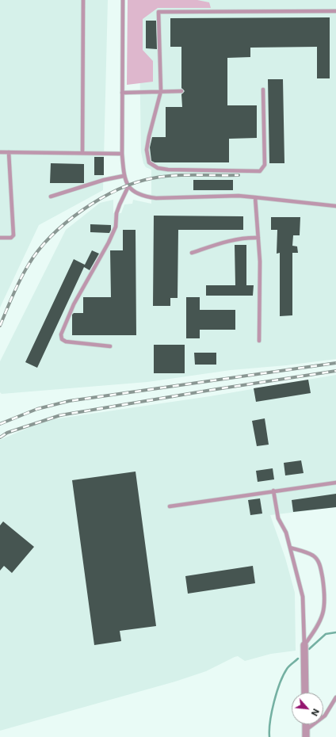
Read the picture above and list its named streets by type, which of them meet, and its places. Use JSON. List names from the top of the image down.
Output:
{
  "north": "bottom right"
}
